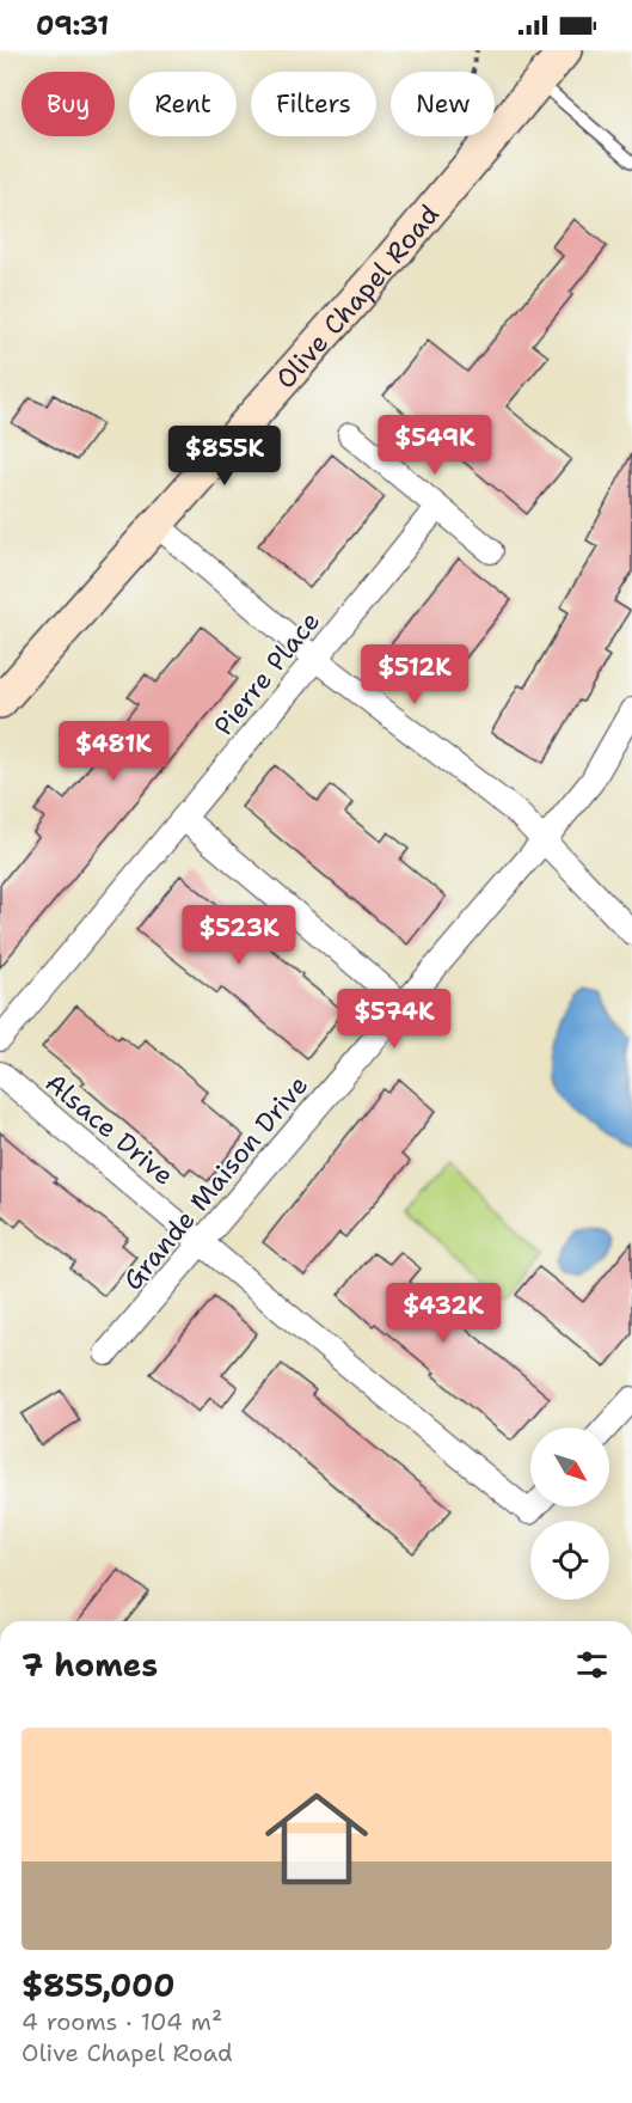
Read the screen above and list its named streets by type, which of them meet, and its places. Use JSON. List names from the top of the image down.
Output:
{
  "streets": {
    "main road": ["Olive Chapel Road"],
    "street": ["Pierre Place", "Alsace Drive", "Grande Maison Drive"]
  },
  "crossings": [
    ["Alsace Drive", "Grande Maison Drive"]
  ],
  "north": "bottom right",
  "page": {
    "status": "09:31",
    "chip": [
      "Buy",
      "Rent",
      "Filters",
      "New"
    ],
    "price": [
      "$549K",
      "$855K",
      "$512K",
      "$481K",
      "$523K",
      "$574K",
      "$432K"
    ],
    "heading": "7 homes",
    "list": [
      {
        "name": "$855,000",
        "note": "4 rooms · 104 m² · Olive Chapel Road"
      }
    ]
  }
}
